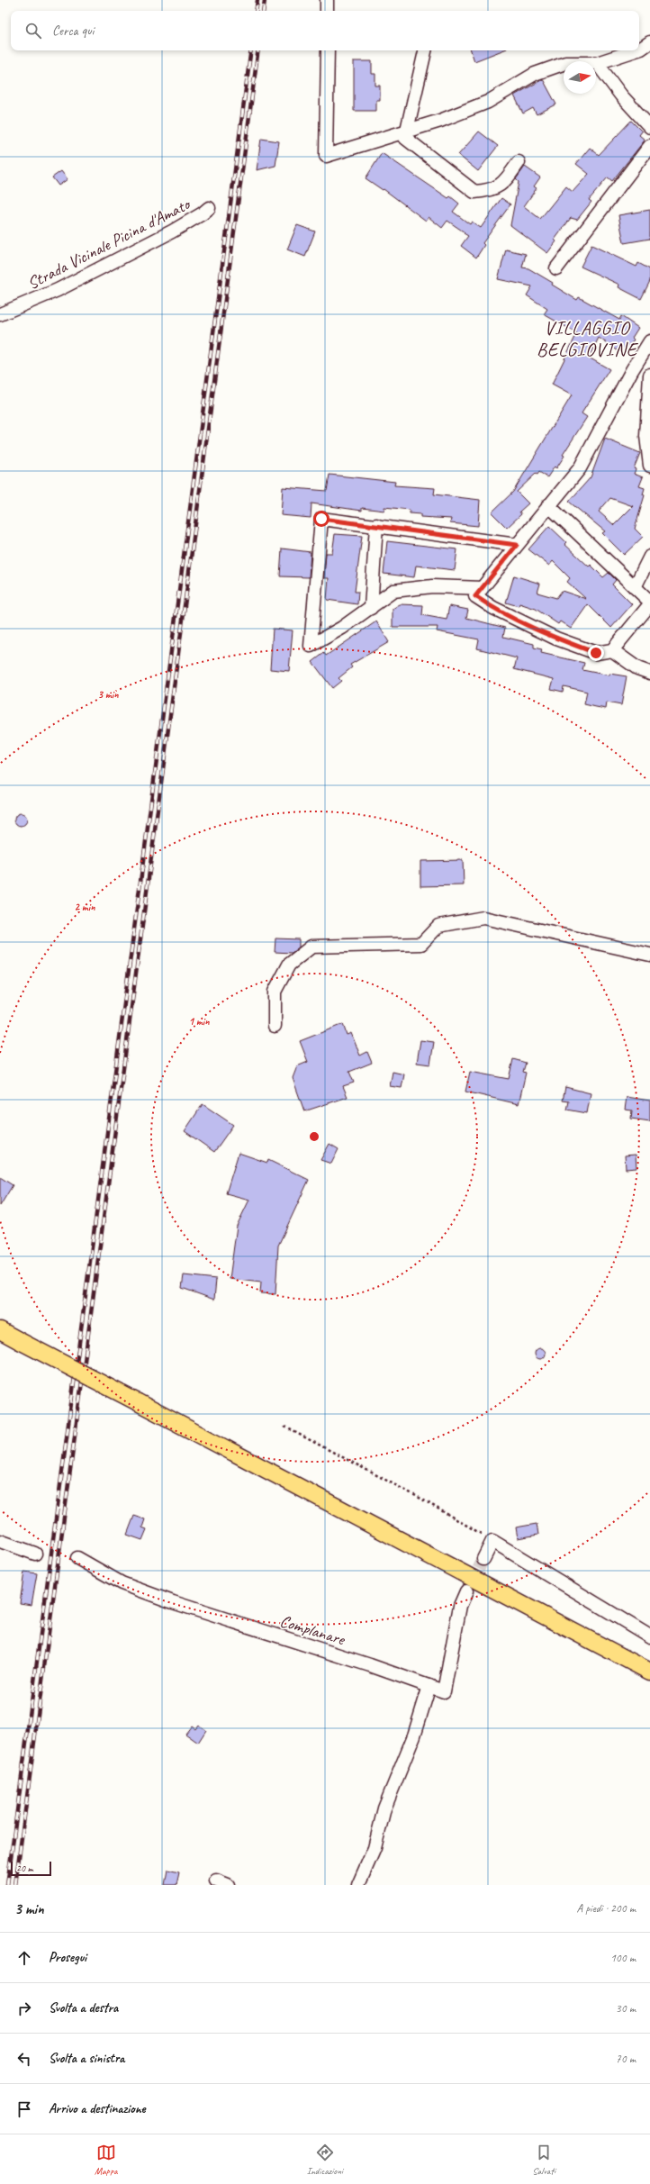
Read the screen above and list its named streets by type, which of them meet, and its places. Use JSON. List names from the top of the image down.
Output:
{
  "streets": {
    "street": ["Strada Vicinale Picina d'Amato", "Complanare"]
  },
  "districts": ["VILLAGGIO BELGIOVINE"],
  "scale_bar": "20 m",
  "north": "right",
  "page": {
    "search": "Cerca qui",
    "scale": "20 m",
    "heading": ["3 min", "A piedi · 200 m"],
    "list": [
      ["Prosegui", "100 m"],
      ["Svolta a destra", "30 m"],
      ["Svolta a sinistra", "70 m"],
      "Arrivo a destinazione"
    ],
    "nav": ["Mappa", "Indicazioni", "Salvati"]
  },
  "rings": ["3 min", "2 min", "1 min"]
}
